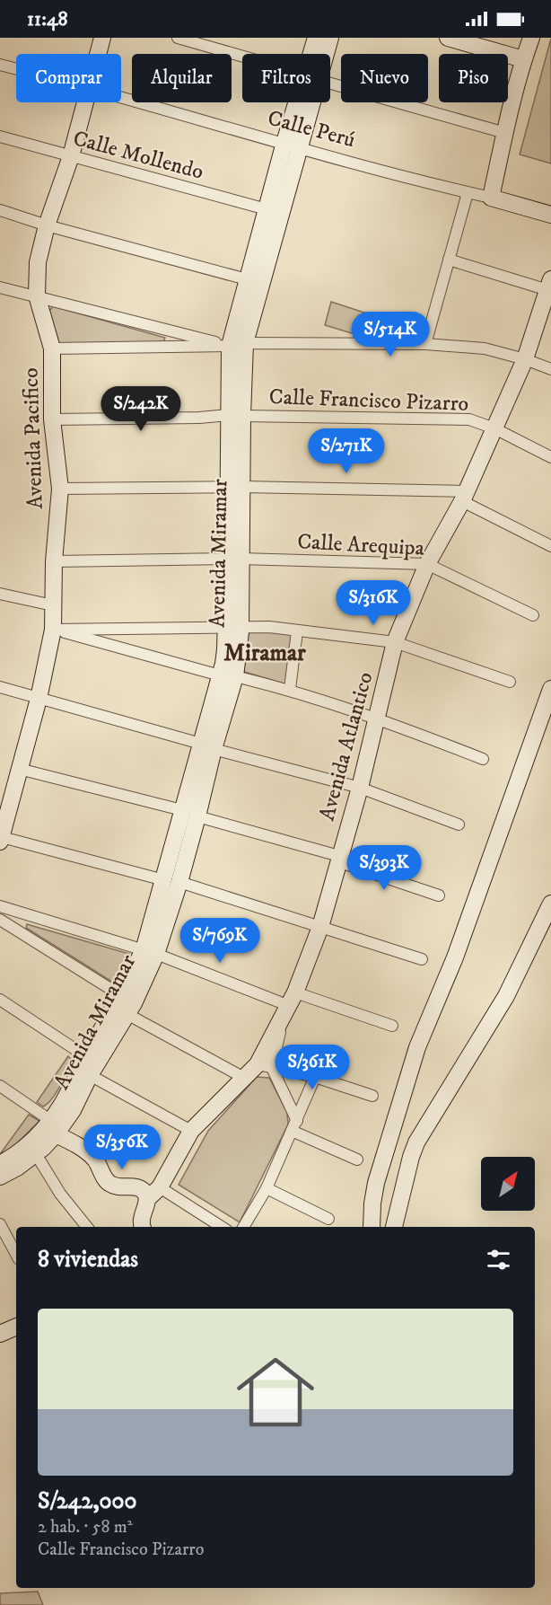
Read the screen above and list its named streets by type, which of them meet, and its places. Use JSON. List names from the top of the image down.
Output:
{
  "streets": {
    "main road": [
      "Calle Perú",
      "Avenida Pacifico",
      "Avenida Miramar",
      "Avenida Atlantico"
    ],
    "street": ["Calle Mollendo", "Calle Francisco Pizarro", "Calle Arequipa"]
  },
  "crossings": [
    ["Calle Perú", "Avenida Miramar"],
    ["Calle Mollendo", "Avenida Pacifico"],
    ["Calle Mollendo", "Avenida Miramar"],
    ["Calle Francisco Pizarro", "Avenida Pacifico"],
    ["Calle Francisco Pizarro", "Avenida Miramar"],
    ["Calle Francisco Pizarro", "Avenida Atlantico"],
    ["Avenida Pacifico", "Calle Arequipa"],
    ["Calle Arequipa", "Avenida Miramar"],
    ["Calle Arequipa", "Avenida Atlantico"]
  ],
  "districts": ["Miramar"],
  "north": "top right",
  "page": {
    "status": "11:48",
    "chip": [
      "Comprar",
      "Alquilar",
      "Filtros",
      "Nuevo",
      "Piso"
    ],
    "price": [
      "S/514K",
      "S/242K",
      "S/271K",
      "S/316K",
      "S/393K",
      "S/769K",
      "S/361K",
      "S/356K"
    ],
    "heading": "8 viviendas",
    "list": [
      {
        "name": "S/242,000",
        "note": "2 hab. · 58 m² · Calle Francisco Pizarro"
      }
    ]
  }
}
